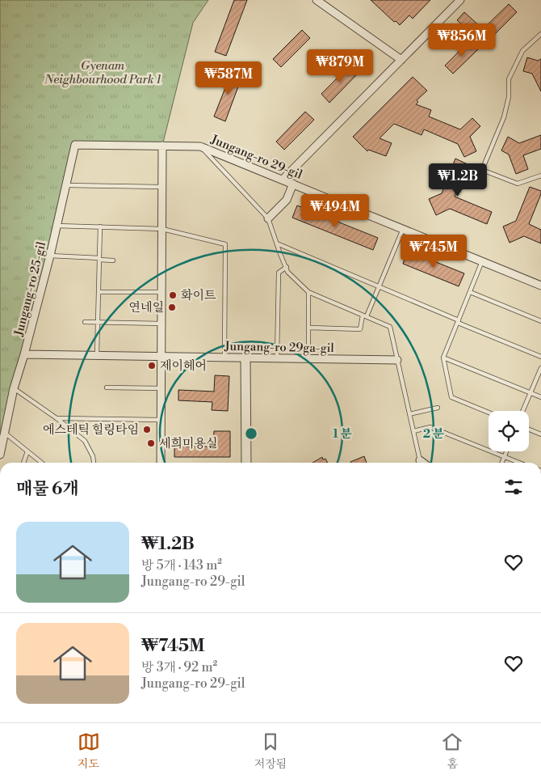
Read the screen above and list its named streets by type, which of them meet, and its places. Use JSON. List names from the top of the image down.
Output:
{
  "streets": {
    "street": ["Jungang-ro 29-gil", "Jungang-ro 25-gil", "Jungang-ro 29ga-gil"]
  },
  "crossings": [
    ["Jungang-ro 29-gil", "Jungang-ro 25-gil"]
  ],
  "parks": ["Gyenam Neighbourhood Park 1"],
  "places": [
    "화이트",
    "연네일",
    "제이헤어",
    "에스테틱 힐링타임",
    "세희미용실"
  ],
  "page": {
    "price": [
      "₩856M",
      "₩879M",
      "₩587M",
      "₩1.2B",
      "₩494M",
      "₩745M"
    ],
    "heading": "매물 6개",
    "list": [
      {
        "name": "₩1.2B",
        "note": "방 5개 · 143 m² · Jungang-ro 29-gil"
      },
      {
        "name": "₩745M",
        "note": "방 3개 · 92 m² · Jungang-ro 29-gil"
      }
    ],
    "tabs": ["지도", "저장됨", "홈"]
  },
  "rings": ["1 분", "2 분"]
}
